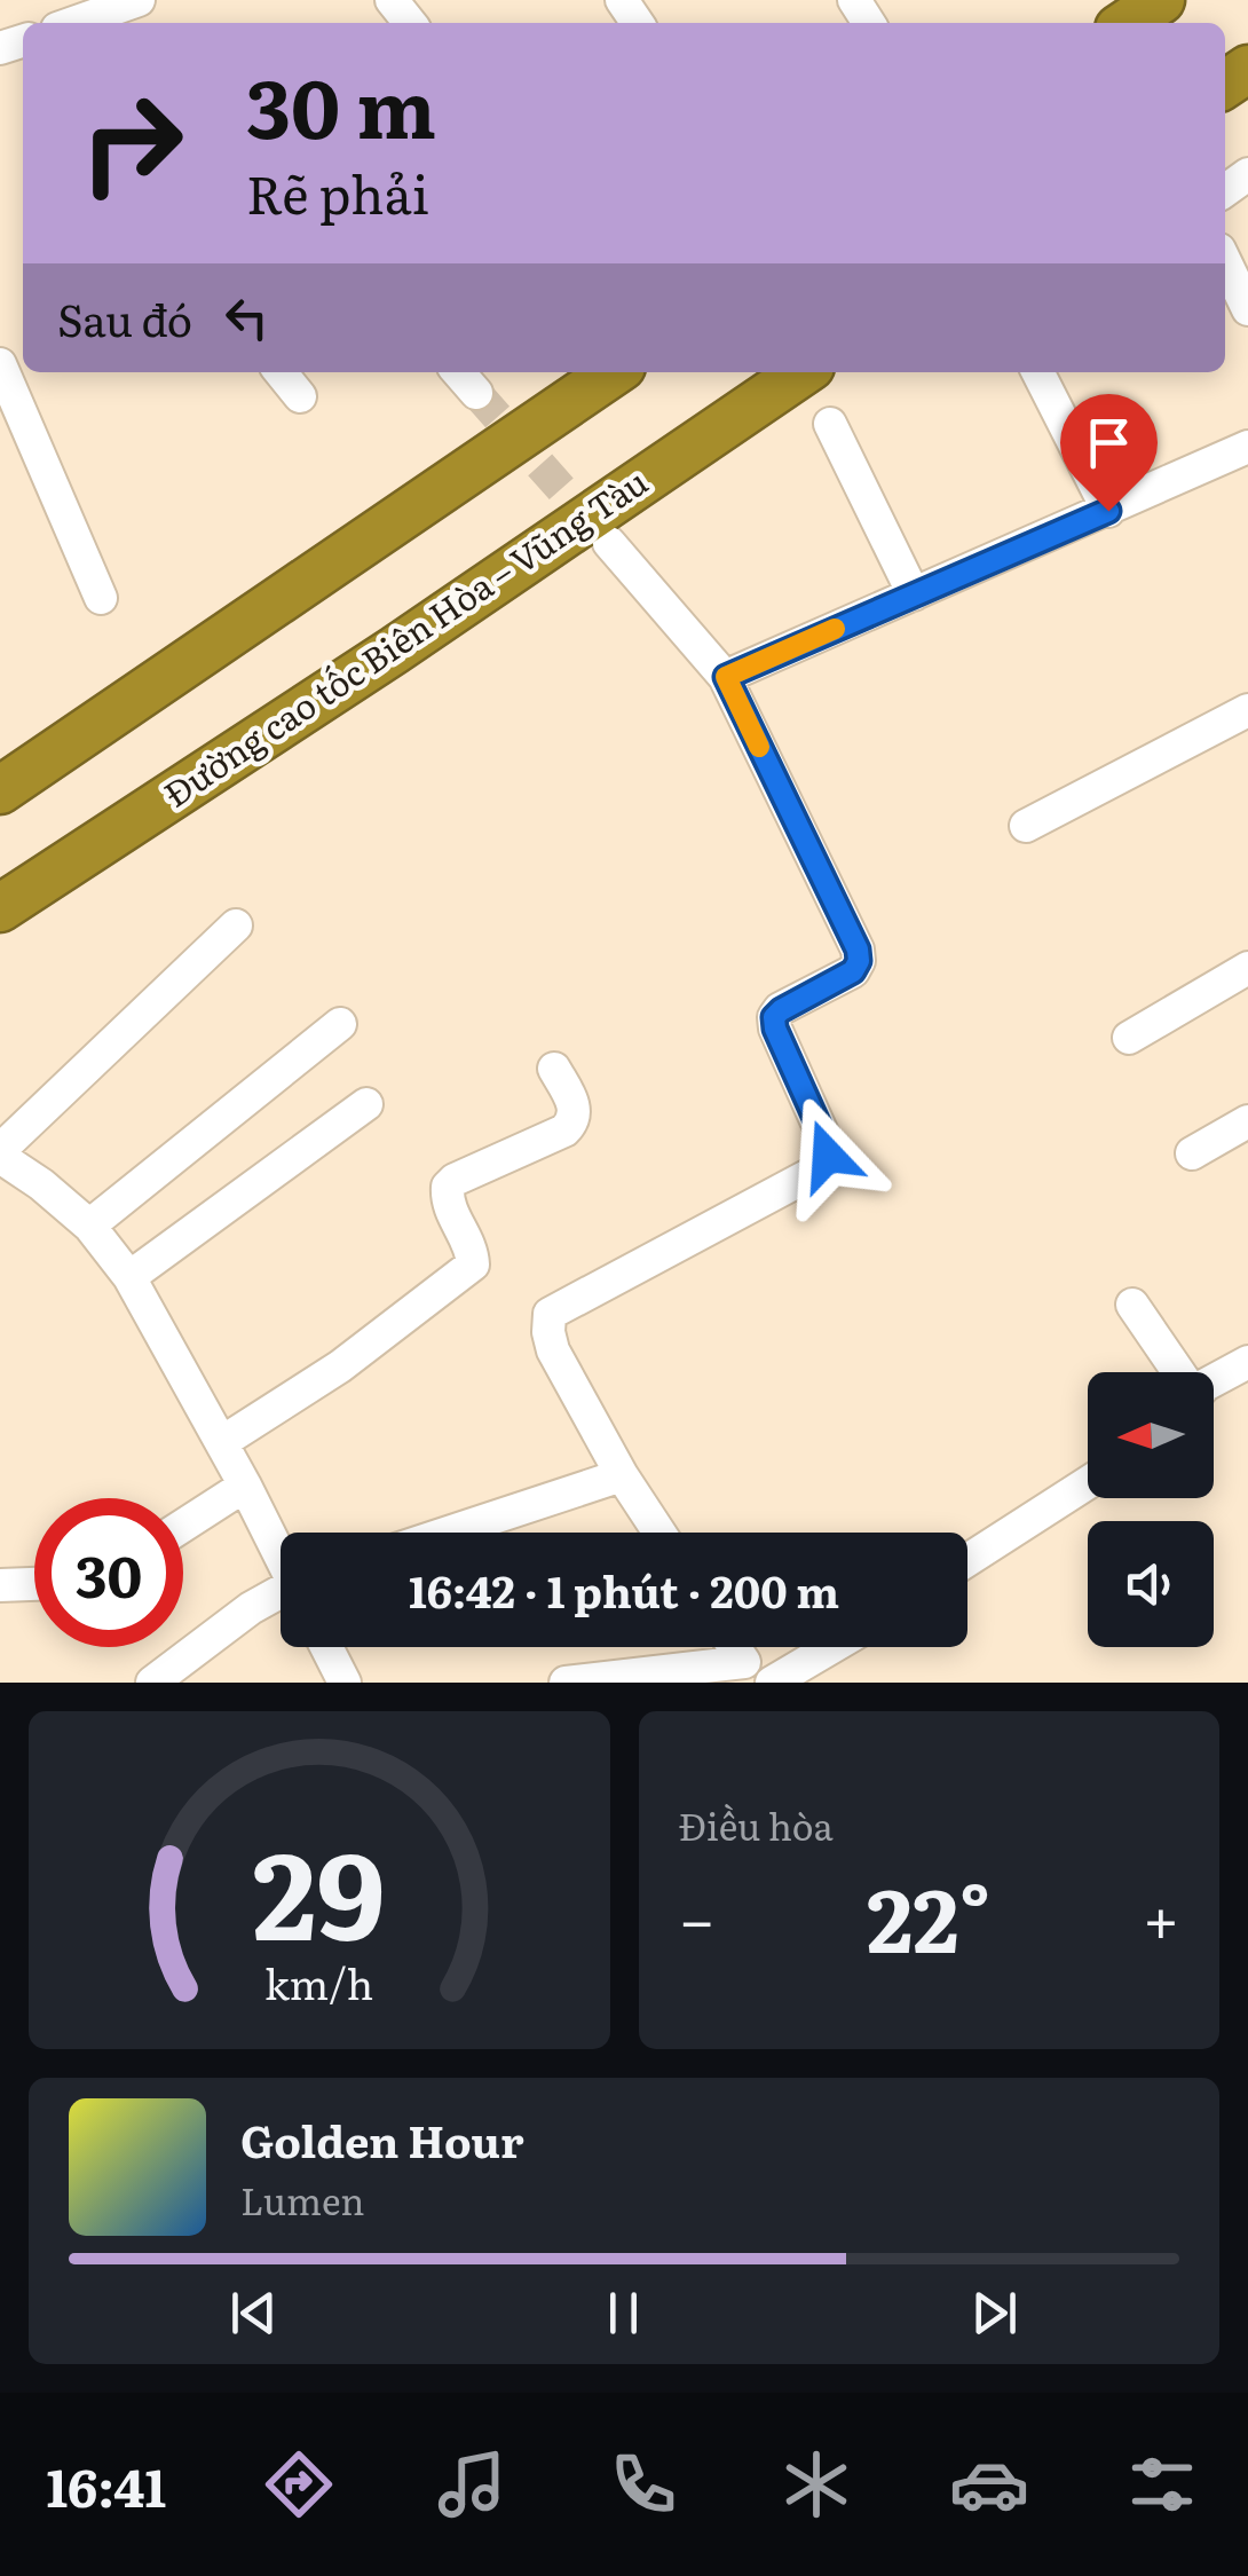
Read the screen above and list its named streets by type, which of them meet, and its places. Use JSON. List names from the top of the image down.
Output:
{
  "streets": {
    "highway": ["Đường cao tốc Biên Hòa – Vũng Tàu"]
  },
  "north": "left",
  "page": {
    "turn": ["30 m", "Rẽ phải"],
    "then": "Sau đó",
    "limit": "30",
    "trip": "16:42 · 1 phút · 200 m",
    "tile": "Điều hòa",
    "heat": ["−", "22°", "+"],
    "song": ["Golden Hour", "Lumen"],
    "tabs": "16:41",
    "gauge": ["29", "km/h"]
  }
}
